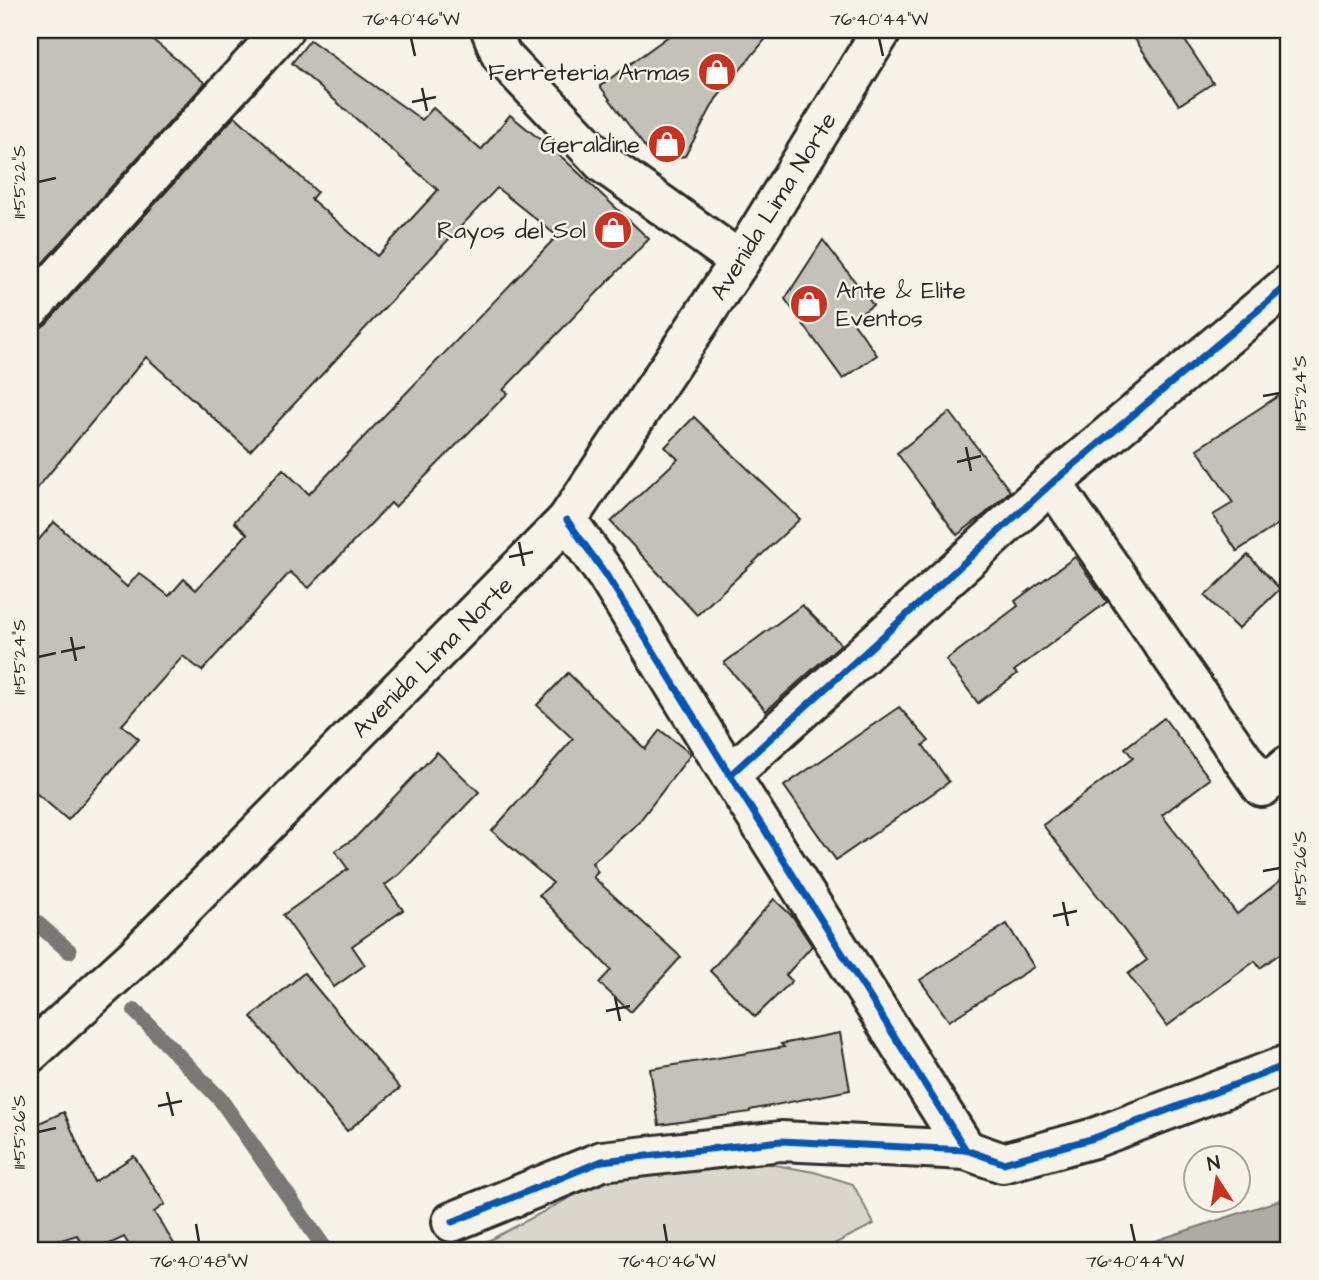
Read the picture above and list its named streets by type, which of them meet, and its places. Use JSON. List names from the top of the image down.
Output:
{
  "streets": {
    "main road": ["Avenida Lima Norte"]
  },
  "places": {
    "shop": [
      "Ferreteria Armas",
      "Geraldine",
      "Rayos del Sol",
      "Ante & Elite Eventos"
    ]
  },
  "north": "top",
  "coordinates": [
    "76°40'46\"W",
    "76°40'44\"W",
    "11°55'22\"S",
    "11°55'24\"S",
    "11°55'26\"S",
    "76°40'48\"W"
  ]
}
